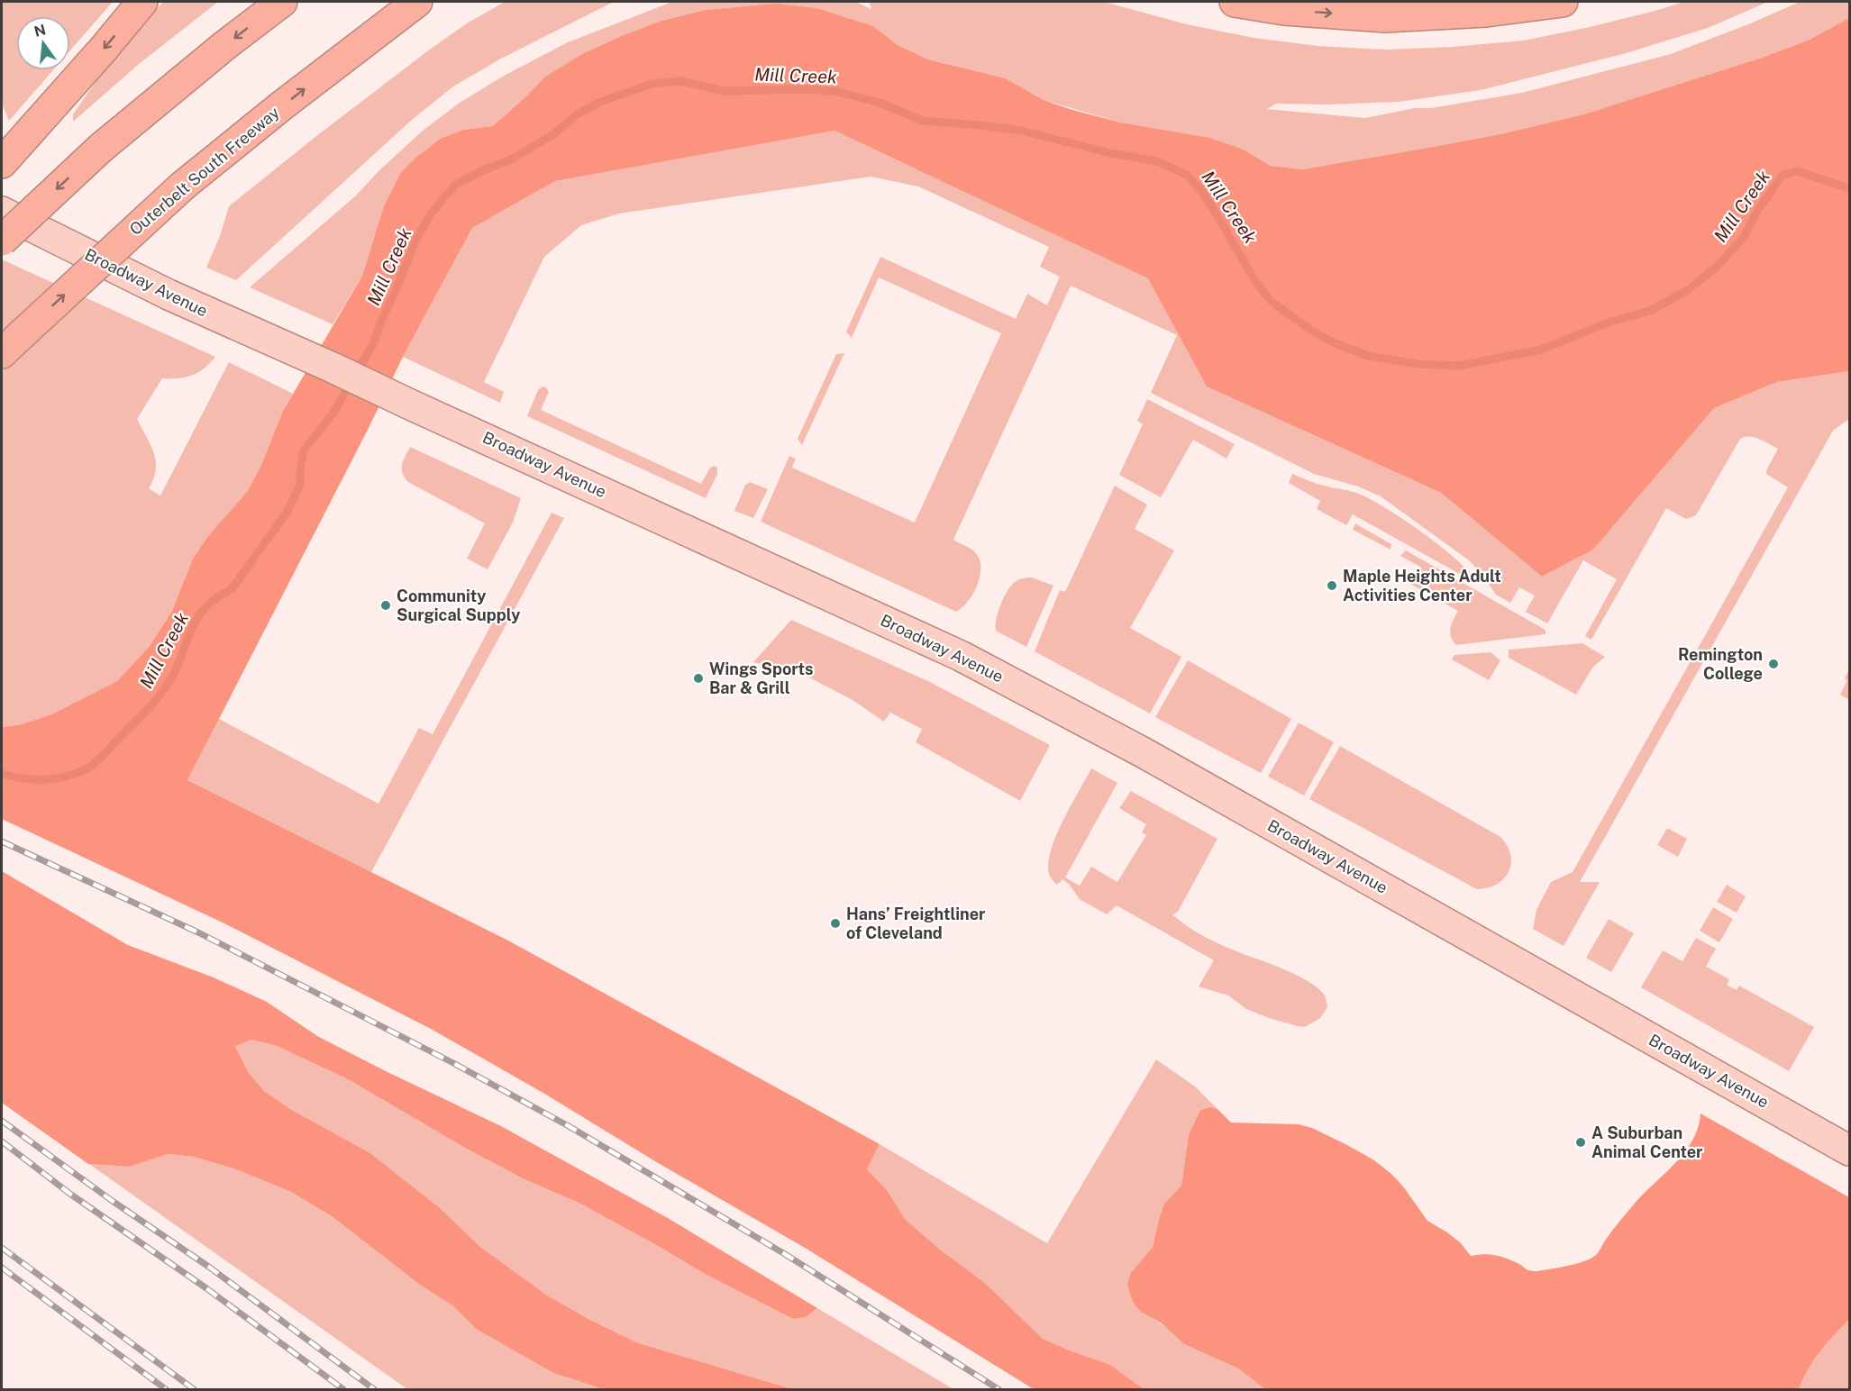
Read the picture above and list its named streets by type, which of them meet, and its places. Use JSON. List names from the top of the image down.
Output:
{
  "streets": {
    "highway": ["Outerbelt South Freeway"],
    "main road": ["Broadway Avenue"]
  },
  "water": ["Mill Creek"],
  "places": [
    "Maple Heights Adult Activities Center",
    "Community Surgical Supply",
    "Remington College",
    "Wings Sports Bar & Grill",
    "Hans’ Freightliner of Cleveland",
    "A Suburban Animal Center"
  ],
  "north": "top"
}
